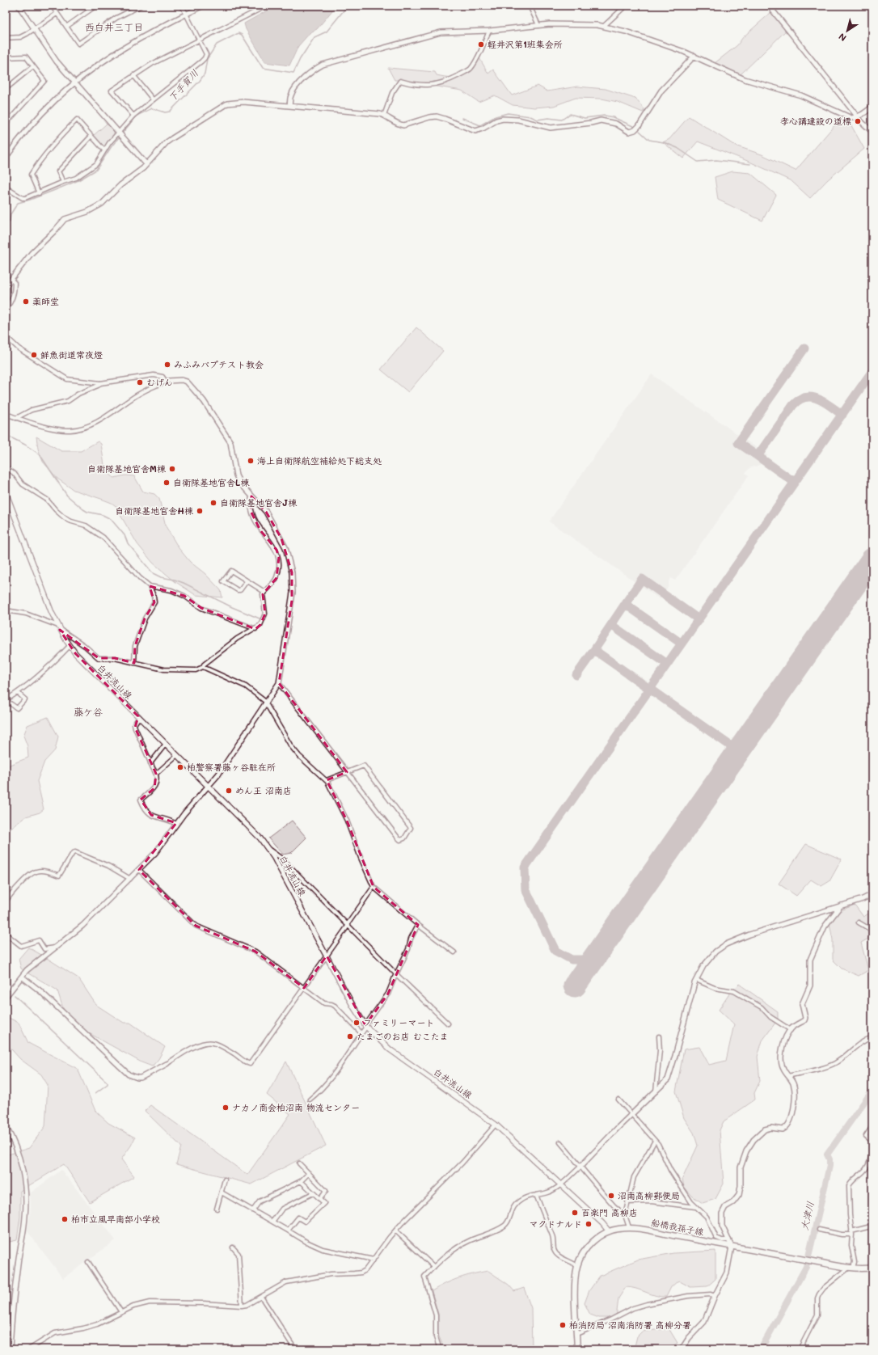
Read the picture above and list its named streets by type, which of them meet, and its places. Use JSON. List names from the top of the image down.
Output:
{
  "streets": {
    "main road": ["白井流山線", "船橋我孫子線"]
  },
  "crossings": [
    ["白井流山線", "船橋我孫子線"]
  ],
  "districts": ["西白井三丁目", "藤ケ谷"],
  "water": ["下手賀川", "大津川"],
  "places": [
    "軽井沢第1班集会所",
    "孝心講建設の道標",
    "薬師堂",
    "鮮魚街道常夜燈",
    "みふみバプテスト教会",
    "むげん",
    "海上自衛隊航空補給処下総支処",
    "自衛隊基地官舎M棟",
    "自衛隊基地官舎L棟",
    "自衛隊基地官舎J棟",
    "自衛隊基地官舎H棟",
    "柏警察署藤ヶ谷駐在所",
    "めん王 沼南店",
    "ファミリーマート",
    "たまごのお店 むこたま",
    "ナカノ商会柏沼南 物流センター",
    "沼南高柳郵便局",
    "百楽門 高柳店",
    "柏市立風早南部小学校",
    "マクドナルド",
    "柏消防局 沼南消防署 高柳分署"
  ],
  "north": "bottom left"
}
